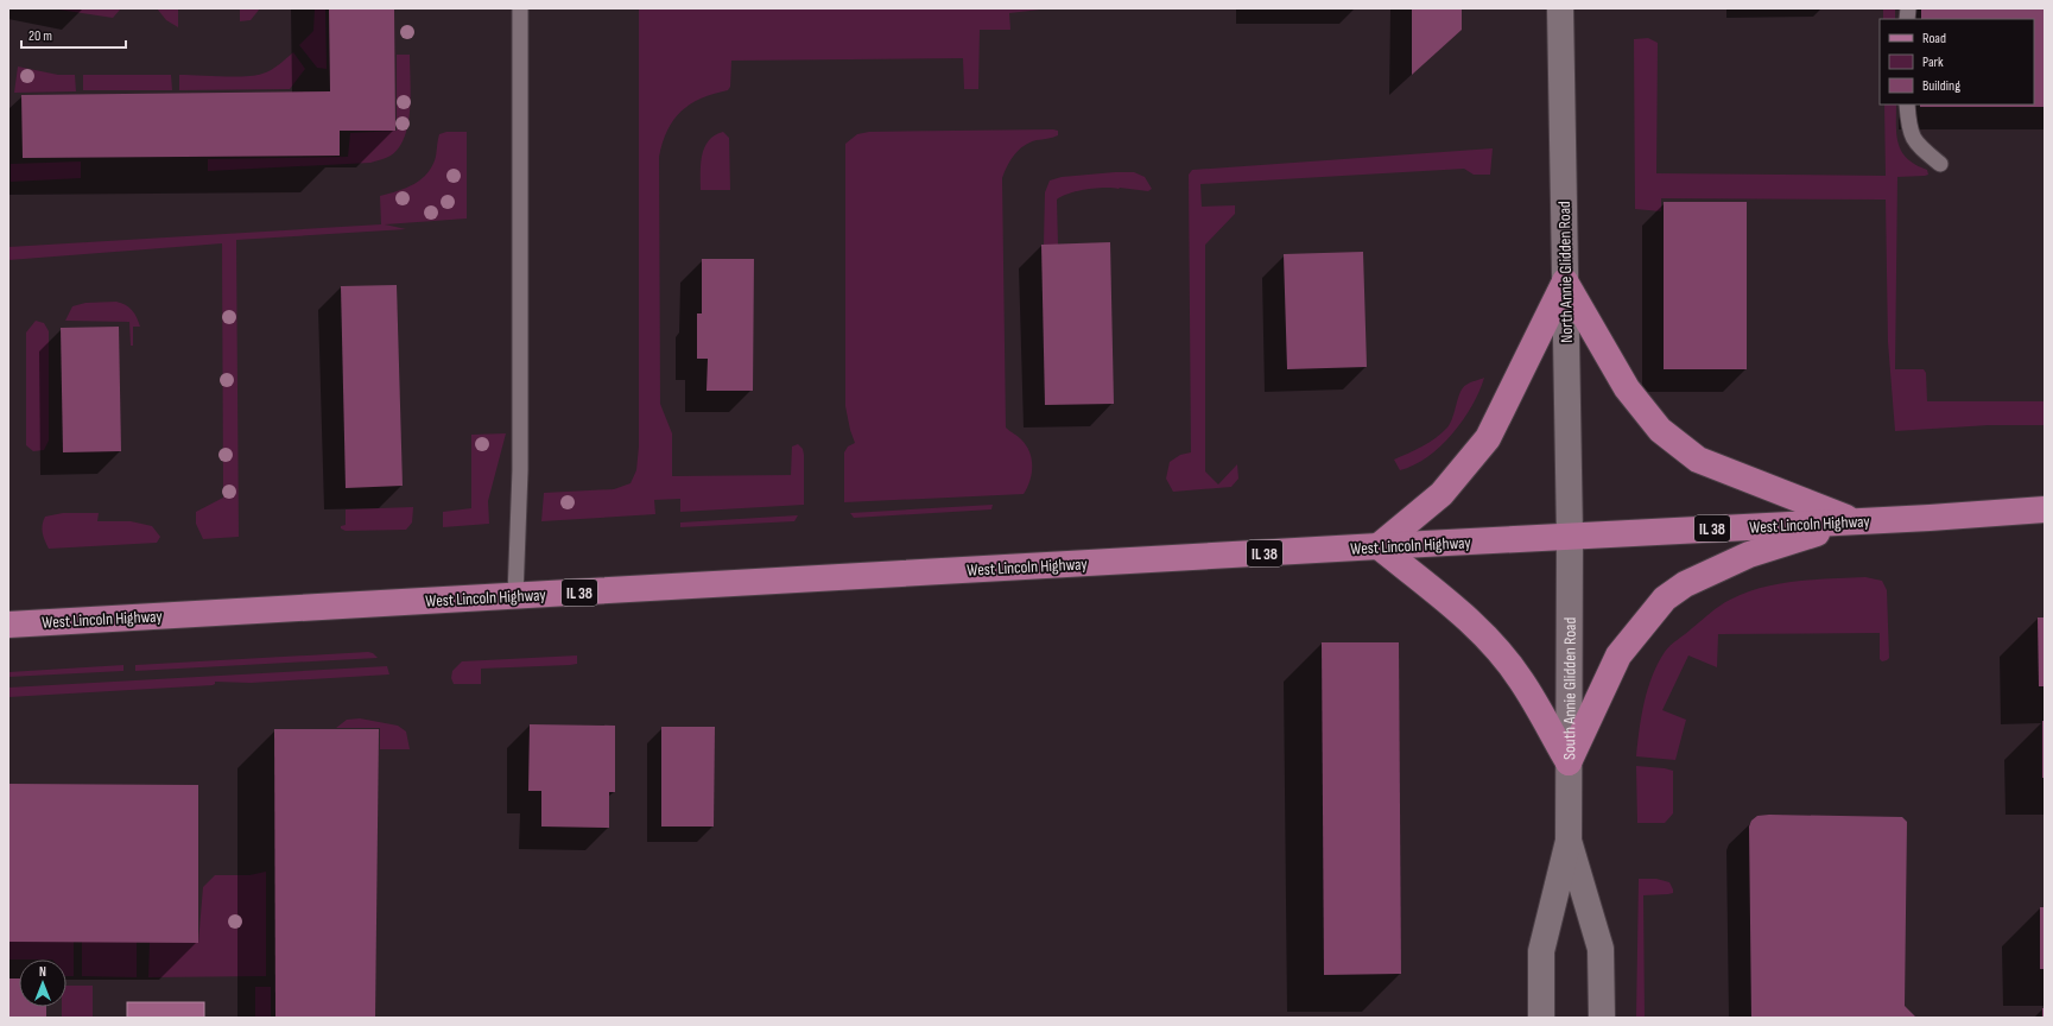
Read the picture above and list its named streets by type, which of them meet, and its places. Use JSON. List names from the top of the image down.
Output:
{
  "streets": {
    "main road": [
      "North Annie Glidden Road",
      "West Lincoln Highway",
      "IL 38",
      "South Annie Glidden Road"
    ]
  },
  "crossings": [
    ["North Annie Glidden Road", "West Lincoln Highway"],
    ["North Annie Glidden Road", "South Annie Glidden Road"],
    ["West Lincoln Highway", "South Annie Glidden Road"]
  ],
  "legend": ["Road", "Park", "Building"],
  "scale_bar": "20 m",
  "north": "top"
}
